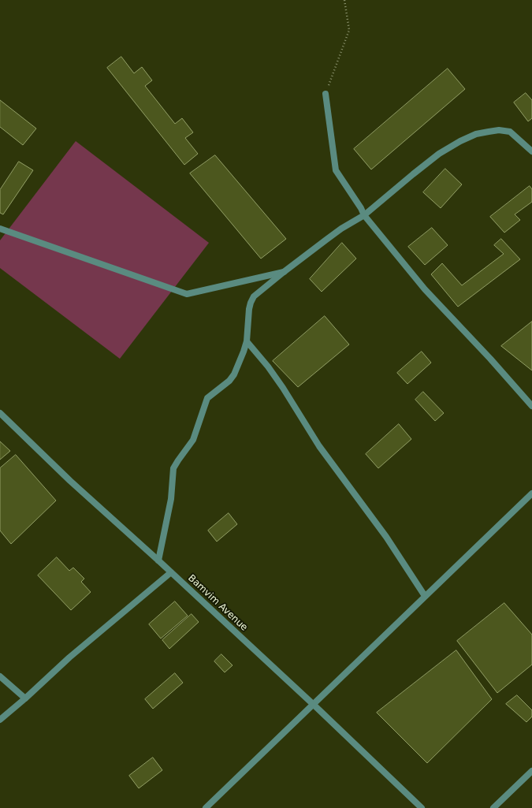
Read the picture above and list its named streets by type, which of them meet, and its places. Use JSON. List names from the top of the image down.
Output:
{
  "streets": {
    "street": ["Bamvim Avenue"]
  }
}
